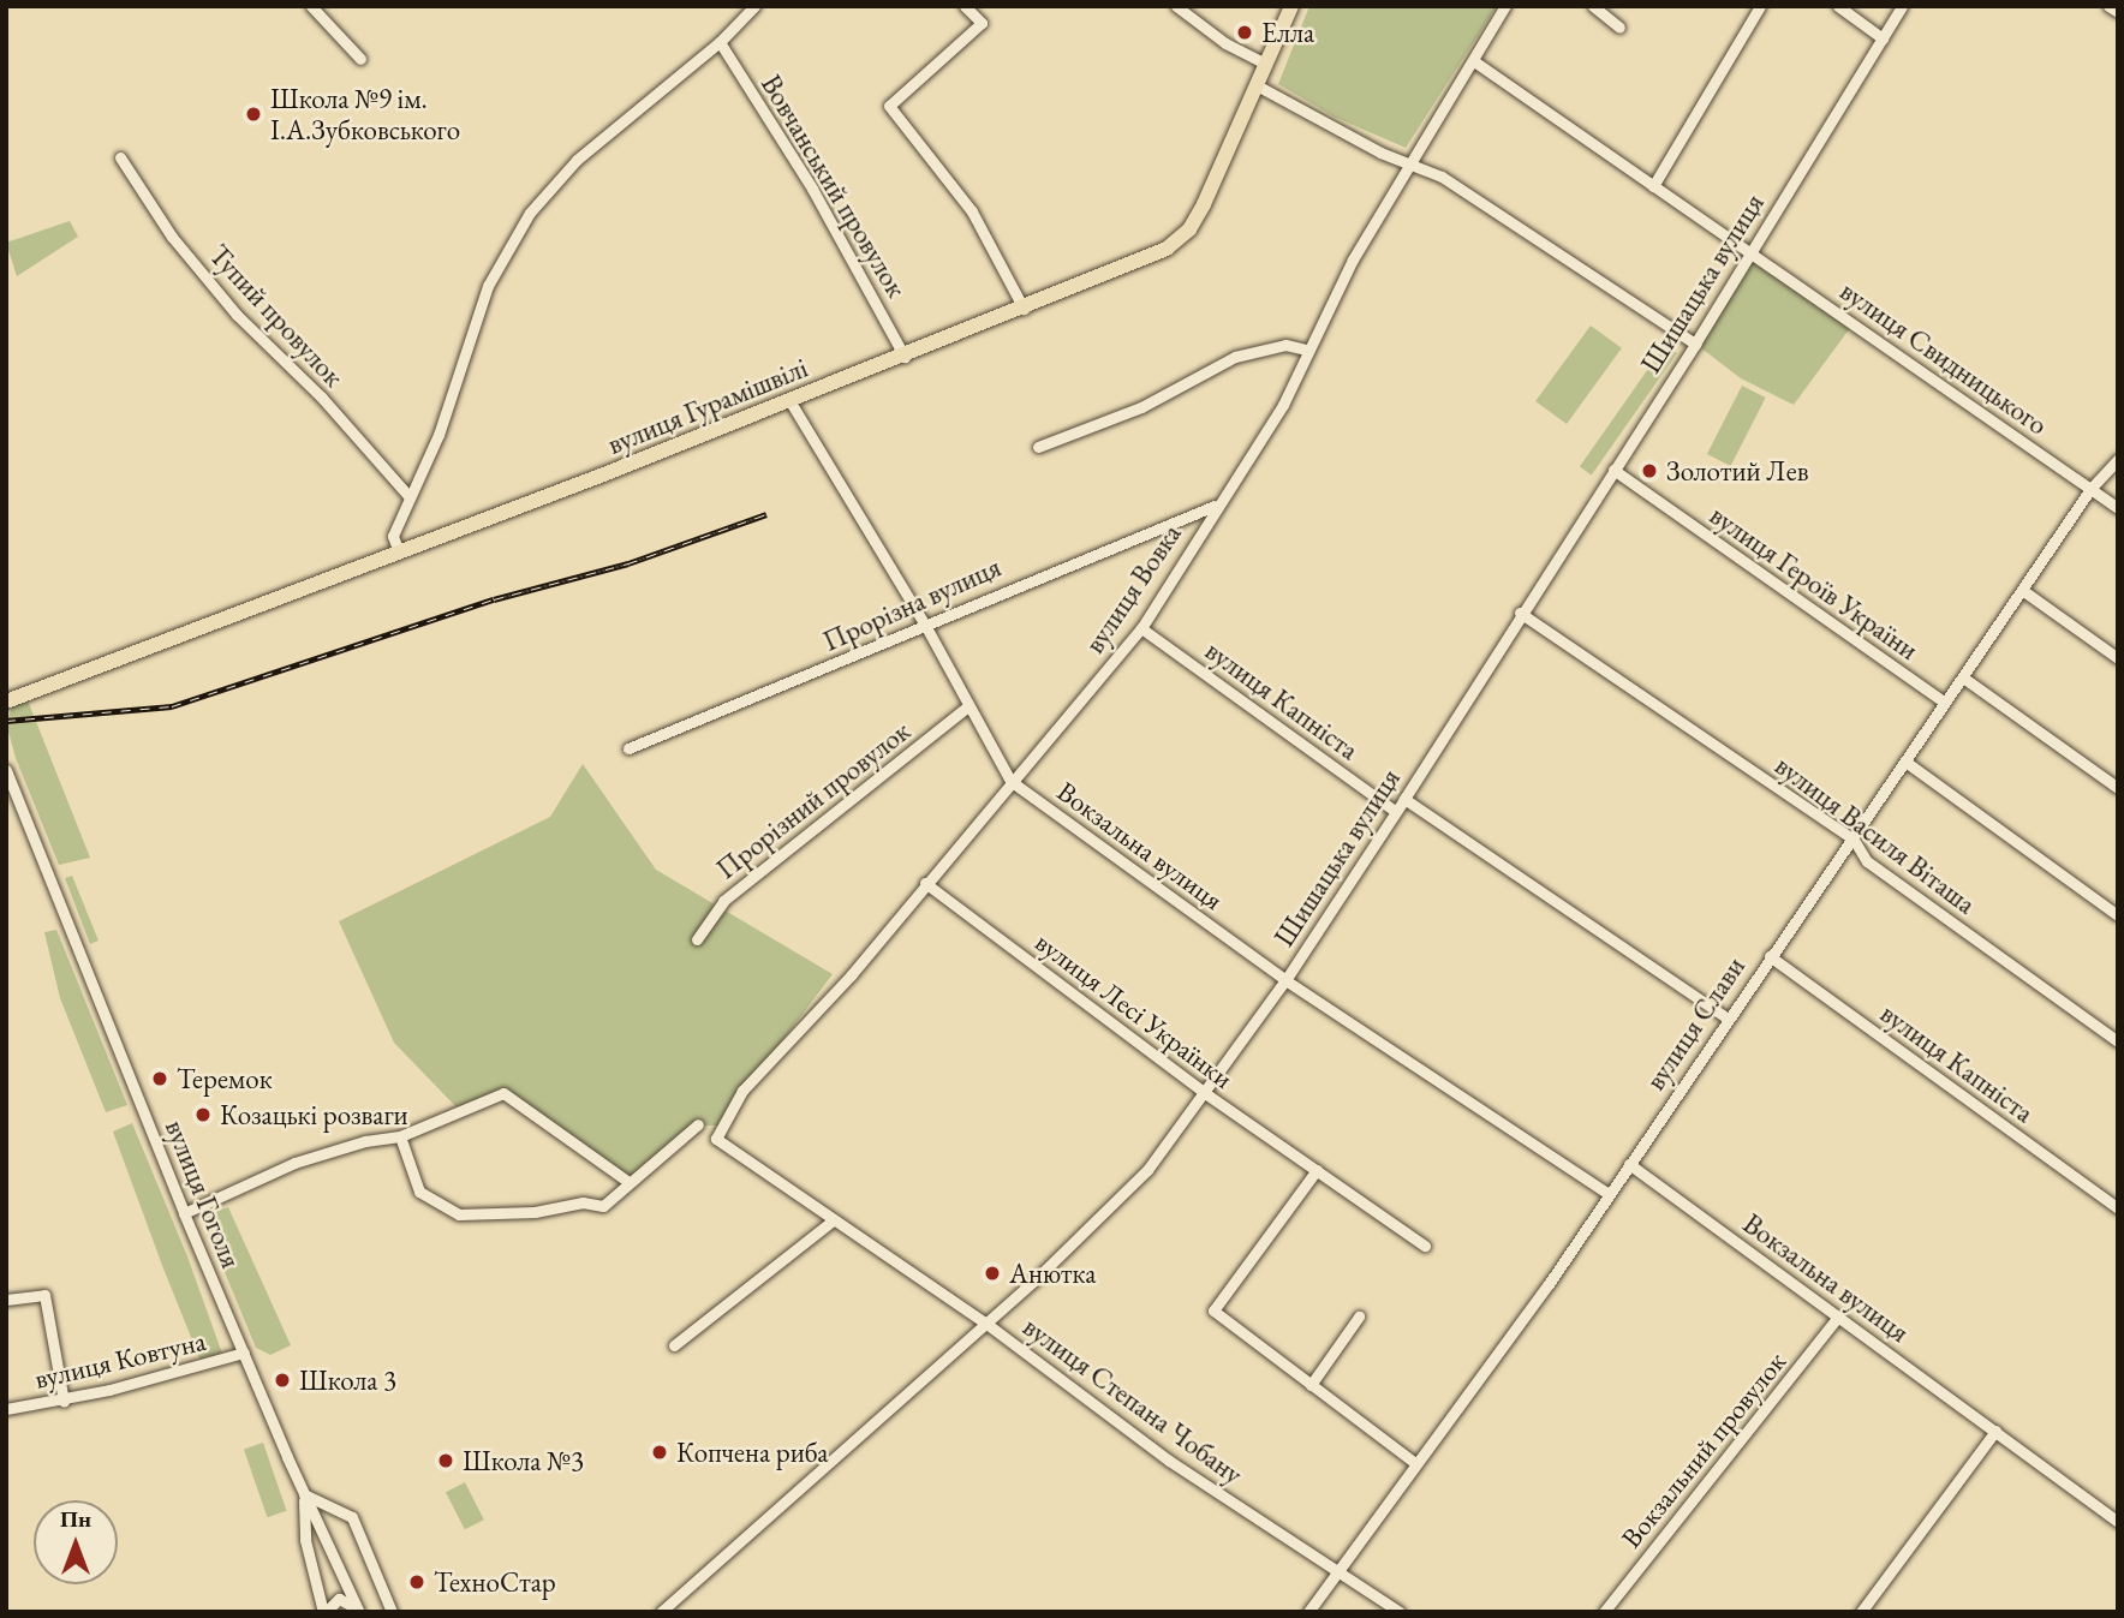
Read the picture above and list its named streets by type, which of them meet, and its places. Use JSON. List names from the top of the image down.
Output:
{
  "streets": {
    "main road": ["вулиця Гурамішвілі"],
    "street": [
      "Вовчанський провулок",
      "Шишацька вулиця",
      "Тупий провулок",
      "вулиця Свидницького",
      "вулиця Героїв України",
      "вулиця Вовка",
      "Прорізна вулиця",
      "вулиця Капніста",
      "Прорізний провулок",
      "вулиця Василя Віташа",
      "Вокзальна вулиця",
      "вулиця Лесі Українки",
      "вулиця Слави",
      "вулиця Гоголя",
      "вулиця Ковтуна",
      "вулиця Степана Чобану",
      "Вокзальний провулок"
    ]
  },
  "crossings": [
    ["Вовчанський провулок", "вулиця Гурамішвілі"],
    ["Шишацька вулиця", "вулиця Свидницького"],
    ["Шишацька вулиця", "вулиця Героїв України"],
    ["Шишацька вулиця", "вулиця Капніста"],
    ["Шишацька вулиця", "вулиця Василя Віташа"],
    ["Шишацька вулиця", "Вокзальна вулиця"],
    ["Шишацька вулиця", "вулиця Лесі Українки"],
    ["Шишацька вулиця", "вулиця Степана Чобану"],
    ["вулиця Свидницького", "вулиця Вовка"],
    ["вулиця Свидницького", "вулиця Слави"],
    ["вулиця Гурамішвілі", "Вокзальна вулиця"],
    ["вулиця Героїв України", "вулиця Слави"],
    ["вулиця Вовка", "Прорізна вулиця"],
    ["вулиця Вовка", "вулиця Капніста"],
    ["вулиця Вовка", "Вокзальна вулиця"],
    ["вулиця Вовка", "вулиця Лесі Українки"],
    ["вулиця Вовка", "вулиця Степана Чобану"],
    ["Прорізна вулиця", "Вокзальна вулиця"],
    ["вулиця Капніста", "вулиця Слави"],
    ["Прорізний провулок", "Вокзальна вулиця"],
    ["вулиця Василя Віташа", "вулиця Слави"],
    ["Вокзальна вулиця", "вулиця Слави"],
    ["Вокзальна вулиця", "Вокзальний провулок"],
    ["вулиця Слави", "вулиця Степана Чобану"],
    ["вулиця Гоголя", "вулиця Ковтуна"]
  ],
  "places": [
    "Елла",
    "Школа №9 ім. І.А.Зубковського",
    "Золотий Лев",
    "Теремок",
    "Козацькі розваги",
    "Анютка",
    "Школа 3",
    "Копчена риба",
    "Школа №3",
    "ТехноСтар"
  ],
  "north": "top"
}
